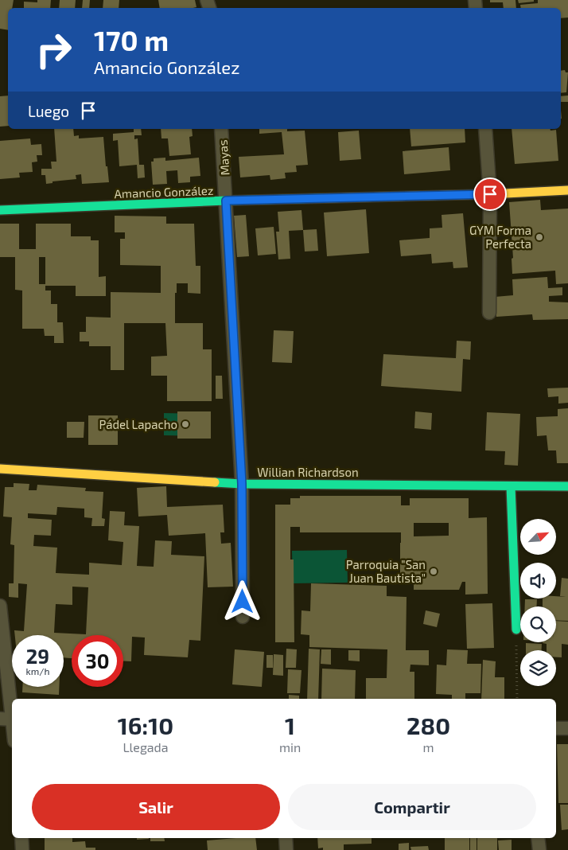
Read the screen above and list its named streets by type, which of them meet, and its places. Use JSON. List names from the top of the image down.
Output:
{
  "streets": {
    "street": ["Mayas", "Amancio González", "Willian Richardson"]
  },
  "crossings": [
    ["Mayas", "Amancio González"],
    ["Mayas", "Willian Richardson"]
  ],
  "places": ["GYM Forma Perfecta", "Pádel Lapacho", "Parroquia \"San Juan Bautista\""],
  "north": "top right",
  "page": {
    "turn": ["170 m", "Amancio González"],
    "then": "Luego",
    "speed": "29 km/h",
    "limit": "30",
    "eta": [
      "16:10",
      "Llegada",
      "1",
      "min",
      "280",
      "m"
    ],
    "buttons": ["Salir", "Compartir"]
  }
}
